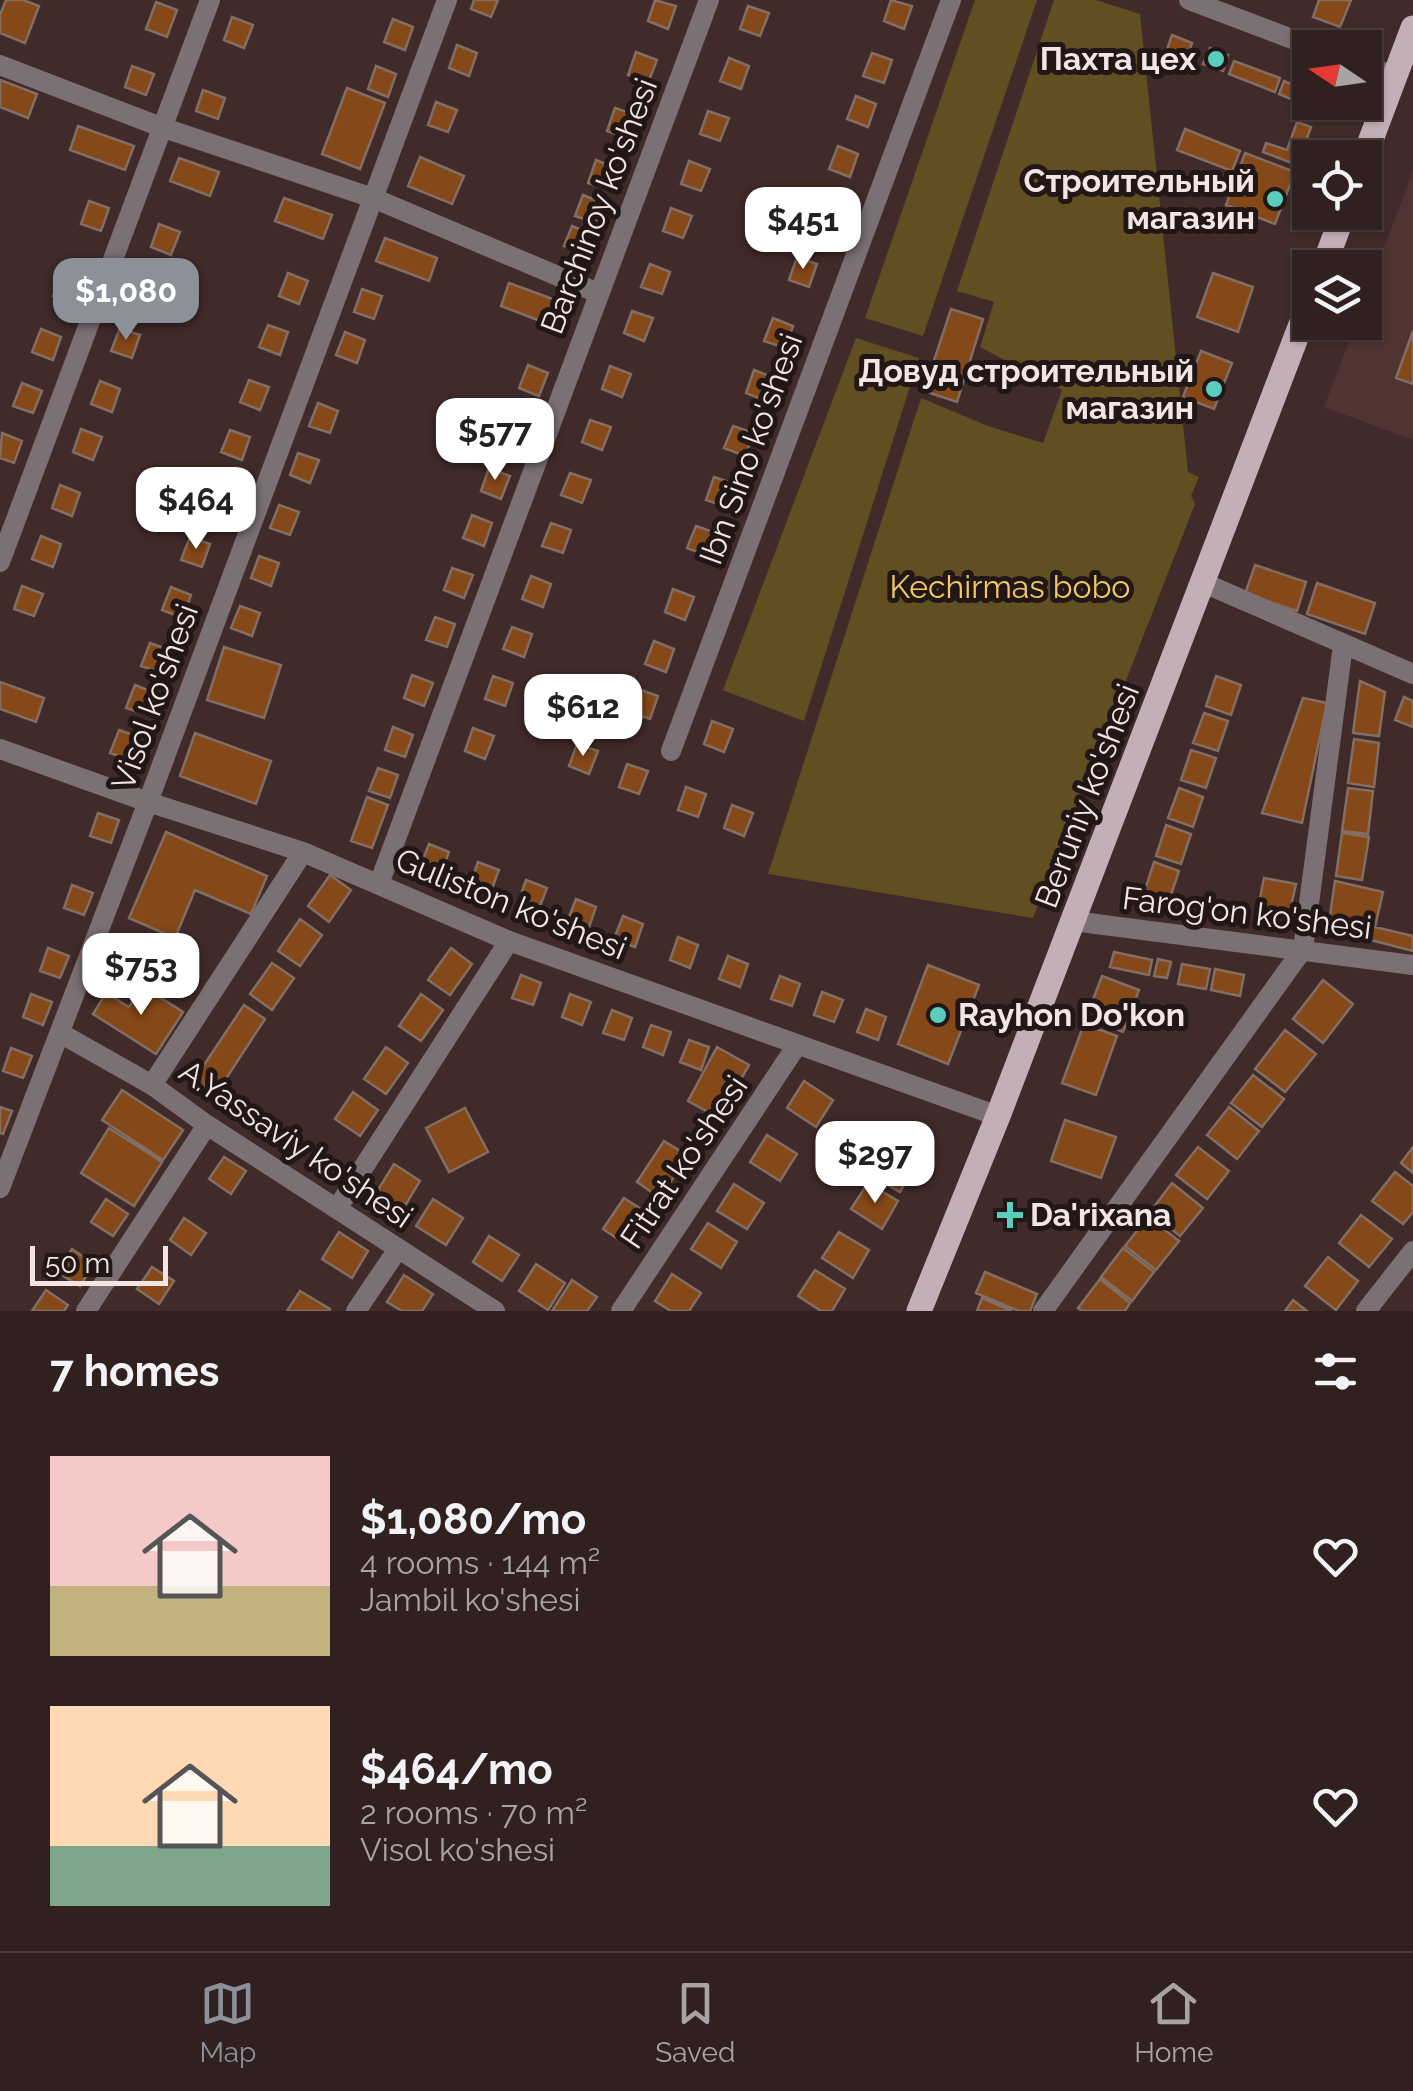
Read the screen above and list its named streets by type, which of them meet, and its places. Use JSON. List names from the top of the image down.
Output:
{
  "streets": {
    "main road": ["Beruniy ko'shesi"],
    "street": [
      "Barchinoy ko'shesi",
      "Ibn Sino ko'shesi",
      "Visol ko'shesi",
      "Guliston ko'shesi",
      "Farog'on ko'shesi",
      "A.Yassaviy ko'shesi",
      "Fitrat ko'shesi"
    ]
  },
  "crossings": [
    ["Barchinoy ko'shesi", "Guliston ko'shesi"],
    ["Visol ko'shesi", "Guliston ko'shesi"],
    ["Visol ko'shesi", "A.Yassaviy ko'shesi"],
    ["Beruniy ko'shesi", "Guliston ko'shesi"],
    ["Beruniy ko'shesi", "Farog'on ko'shesi"],
    ["Guliston ko'shesi", "Fitrat ko'shesi"]
  ],
  "parks": ["Kechirmas bobo"],
  "places": {
    "other": [
      "Пахта цех",
      "Строительный магазин",
      "Довуд строительный магазин",
      "Rayhon Do'kon"
    ],
    "health": ["Da'rixana"]
  },
  "scale_bar": "50 m",
  "north": "left",
  "page": {
    "price": [
      "$451",
      "$1,080",
      "$577",
      "$464",
      "$612",
      "$753",
      "$297"
    ],
    "scale": "50 m",
    "heading": "7 homes",
    "list": [
      {
        "name": "$1,080/mo",
        "note": "4 rooms · 144 m² · Jambil ko'shesi"
      },
      {
        "name": "$464/mo",
        "note": "2 rooms · 70 m² · Visol ko'shesi"
      }
    ],
    "tabs": ["Map", "Saved", "Home"]
  }
}
